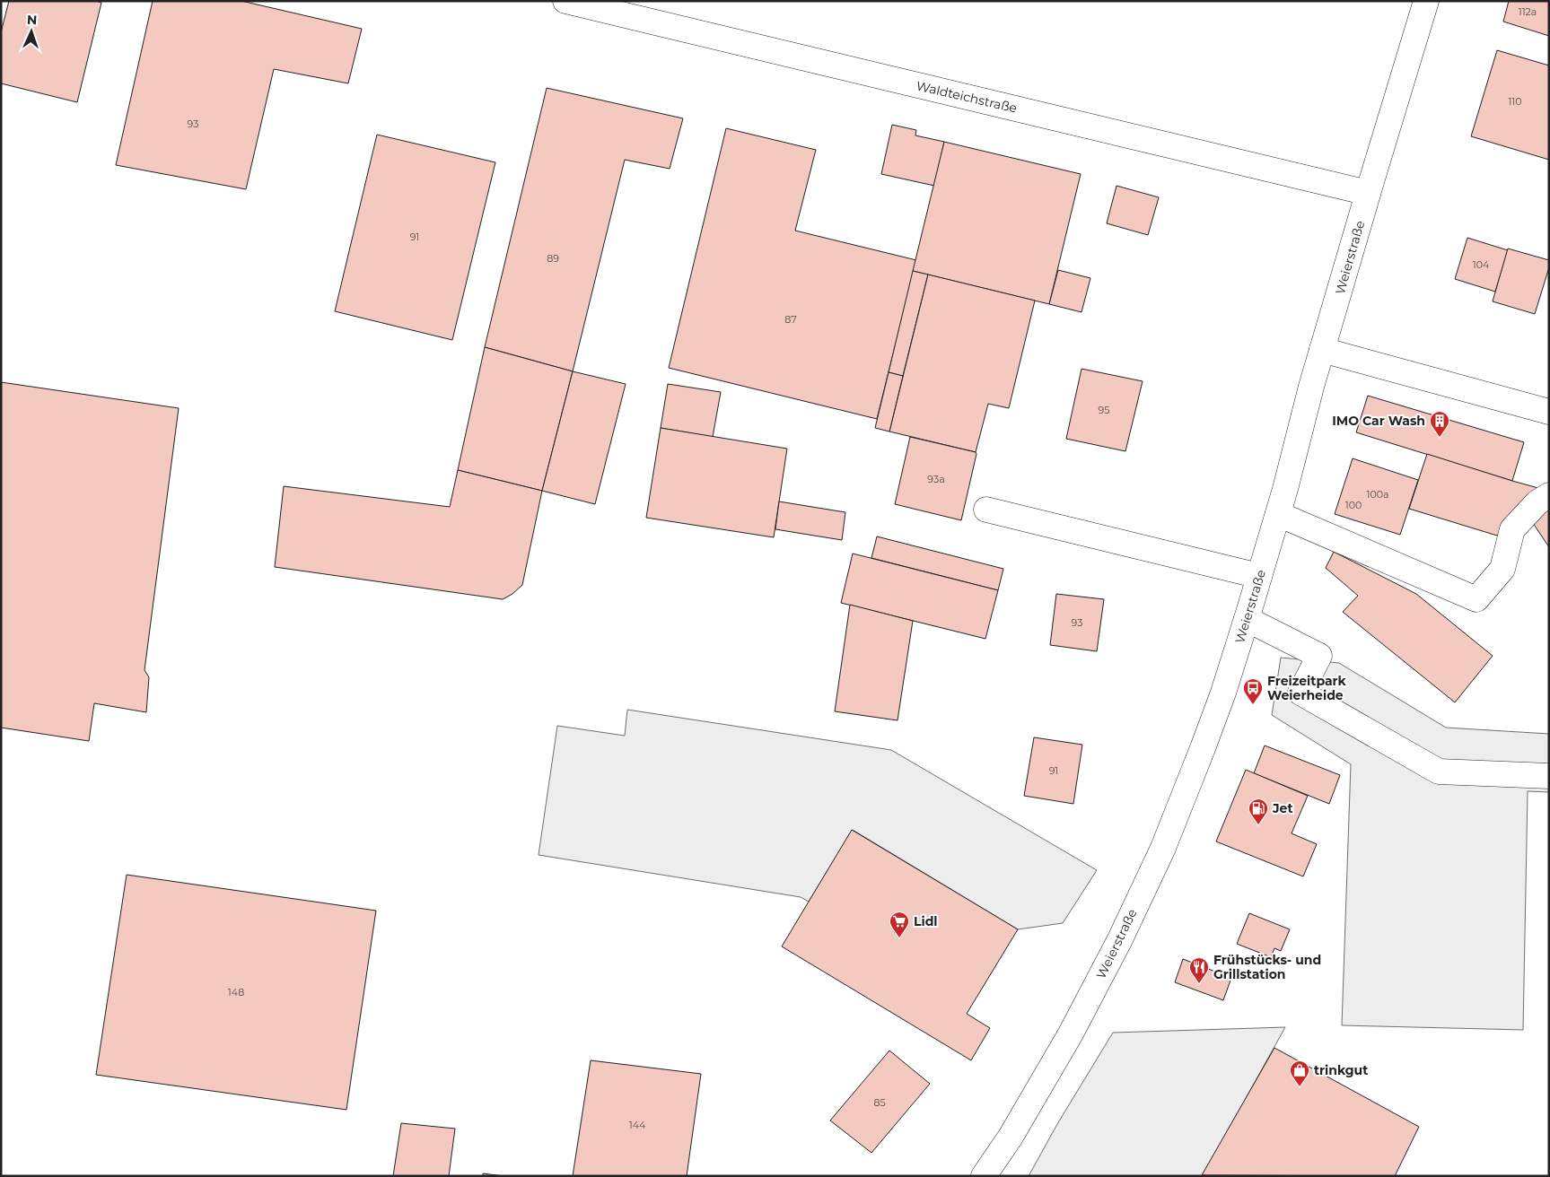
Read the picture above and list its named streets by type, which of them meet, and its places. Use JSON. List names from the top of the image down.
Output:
{
  "streets": {
    "main road": ["Waldteichstraße", "Weierstraße"]
  },
  "crossings": [
    ["Waldteichstraße", "Weierstraße"]
  ],
  "places": {
    "building": ["IMO Car Wash"],
    "bus stop": ["Freizeitpark Weierheide"],
    "fuel station": ["Jet"],
    "supermarket": ["Lidl"],
    "restaurant": ["Frühstücks- und Grillstation"],
    "shop": ["trinkgut"]
  },
  "house_numbers": [
    "112a",
    "110",
    "93",
    "91",
    "89",
    "104",
    "87",
    "95",
    "93a",
    "100a",
    "100",
    "93",
    "91",
    "148",
    "85",
    "144"
  ],
  "north": "top"
}
